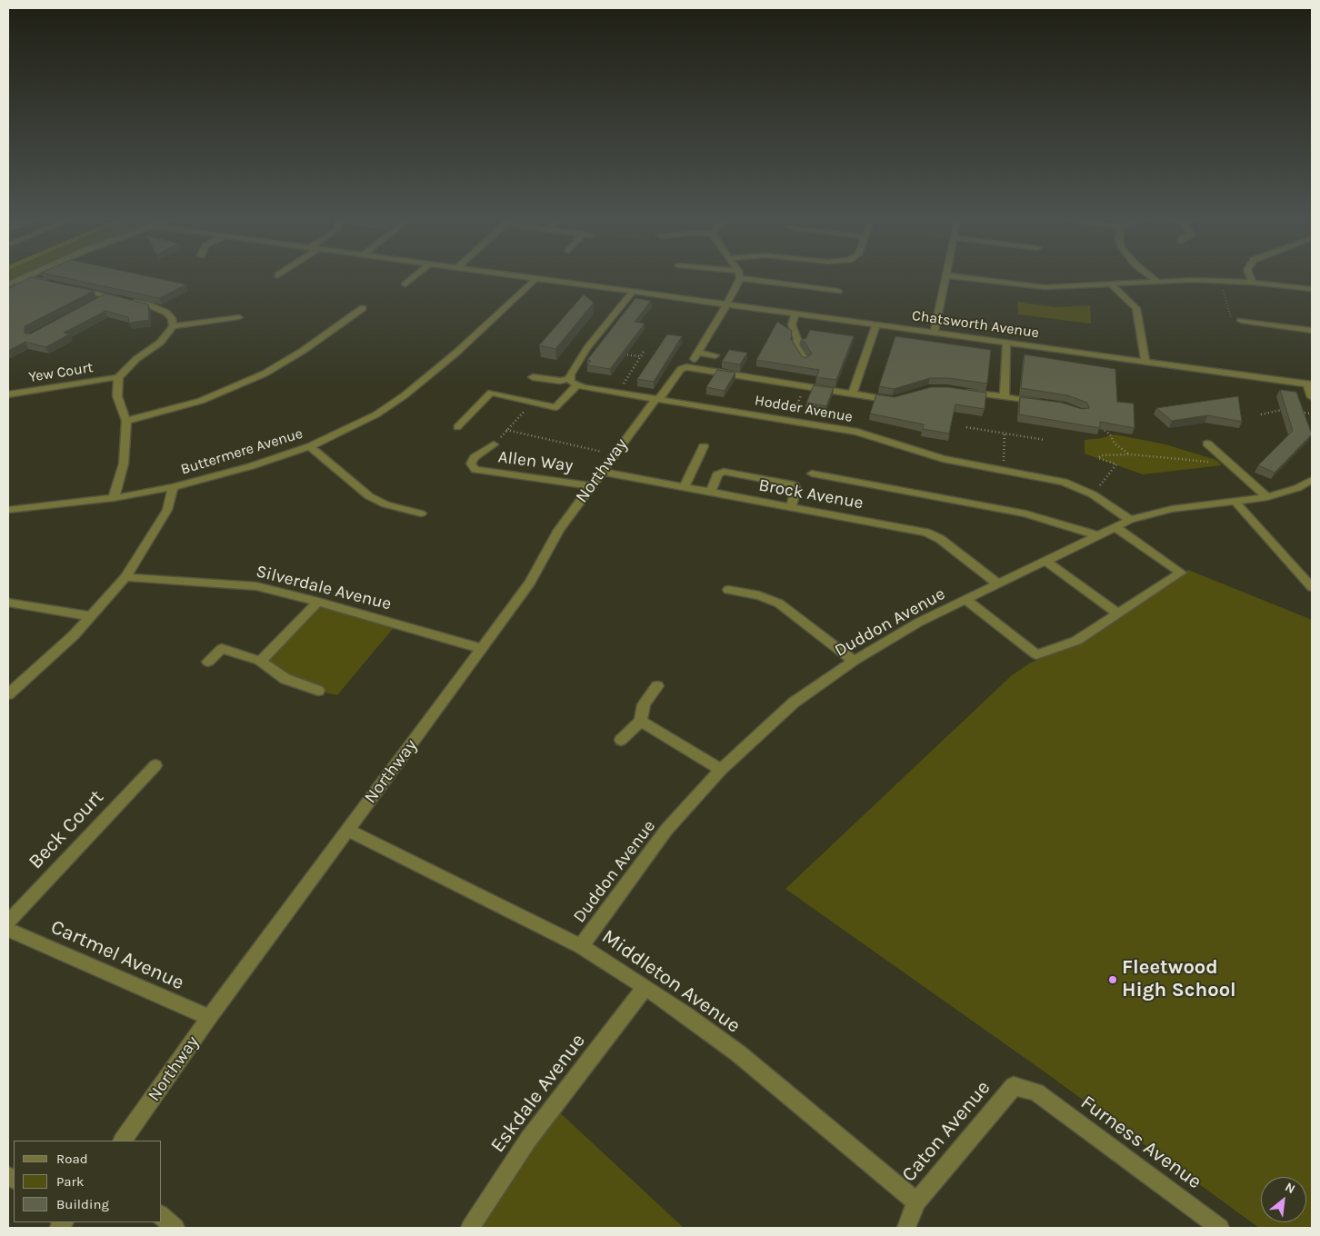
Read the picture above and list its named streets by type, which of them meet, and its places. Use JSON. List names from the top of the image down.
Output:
{
  "streets": {
    "street": [
      "Chatsworth Avenue",
      "Yew Court",
      "Hodder Avenue",
      "Buttermere Avenue",
      "Allen Way",
      "Northway",
      "Brock Avenue",
      "Silverdale Avenue",
      "Duddon Avenue",
      "Beck Court",
      "Cartmel Avenue",
      "Middleton Avenue",
      "Eskdale Avenue",
      "Caton Avenue",
      "Furness Avenue"
    ]
  },
  "crossings": [
    ["Chatsworth Avenue", "Buttermere Avenue"],
    ["Hodder Avenue", "Northway"],
    ["Hodder Avenue", "Duddon Avenue"],
    ["Allen Way", "Northway"],
    ["Northway", "Brock Avenue"],
    ["Northway", "Silverdale Avenue"],
    ["Northway", "Cartmel Avenue"],
    ["Northway", "Middleton Avenue"],
    ["Brock Avenue", "Duddon Avenue"],
    ["Duddon Avenue", "Middleton Avenue"],
    ["Middleton Avenue", "Eskdale Avenue"],
    ["Middleton Avenue", "Caton Avenue"],
    ["Caton Avenue", "Furness Avenue"]
  ],
  "places": ["Fleetwood High School"],
  "legend": ["Road", "Park", "Building"],
  "north": "top right"
}
